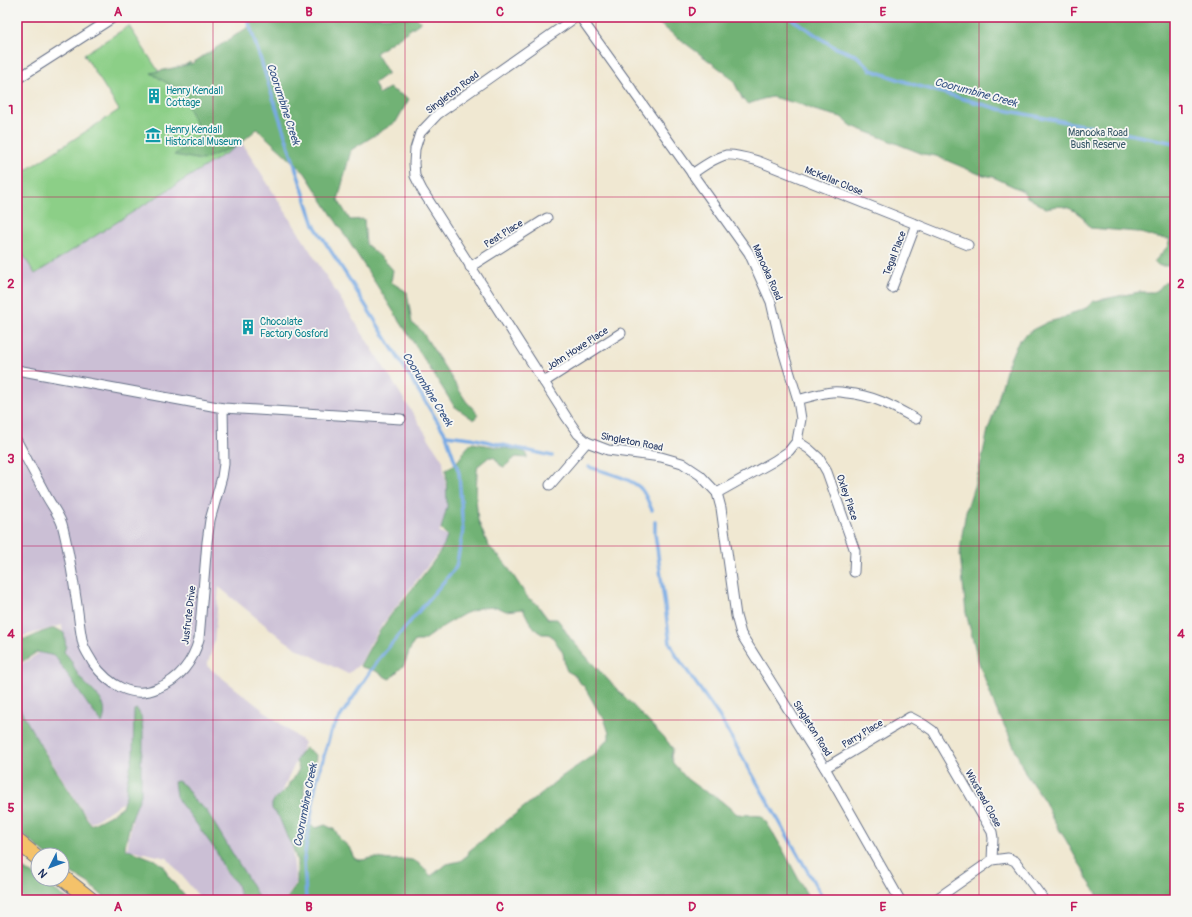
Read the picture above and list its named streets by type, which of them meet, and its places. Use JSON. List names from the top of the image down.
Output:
{
  "streets": {
    "street": [
      "Singleton Road",
      "McKellar Close",
      "Peat Place",
      "Tegal Place",
      "Manooka Road",
      "John Howe Place",
      "Oxley Place",
      "Jusfrute Drive",
      "Parry Place",
      "Wixstead Close"
    ]
  },
  "crossings": [
    ["Singleton Road", "Peat Place"],
    ["Singleton Road", "John Howe Place"],
    ["Singleton Road", "Parry Place"],
    ["McKellar Close", "Tegal Place"],
    ["McKellar Close", "Manooka Road"],
    ["Manooka Road", "Oxley Place"],
    ["Parry Place", "Wixstead Close"]
  ],
  "water": ["Coorumbine Creek"],
  "parks": ["Manooka Road Bush Reserve"],
  "places": {
    "building": ["Henry Kendall Cottage", "Chocolate Factory Gosford"],
    "museum": ["Henry Kendall Historical Museum"]
  },
  "north": "bottom left",
  "grid": {
    "columns": [
      "A",
      "B",
      "C",
      "D",
      "E",
      "F"
    ],
    "rows": [
      "1",
      "2",
      "3",
      "4",
      "5"
    ]
  }
}
